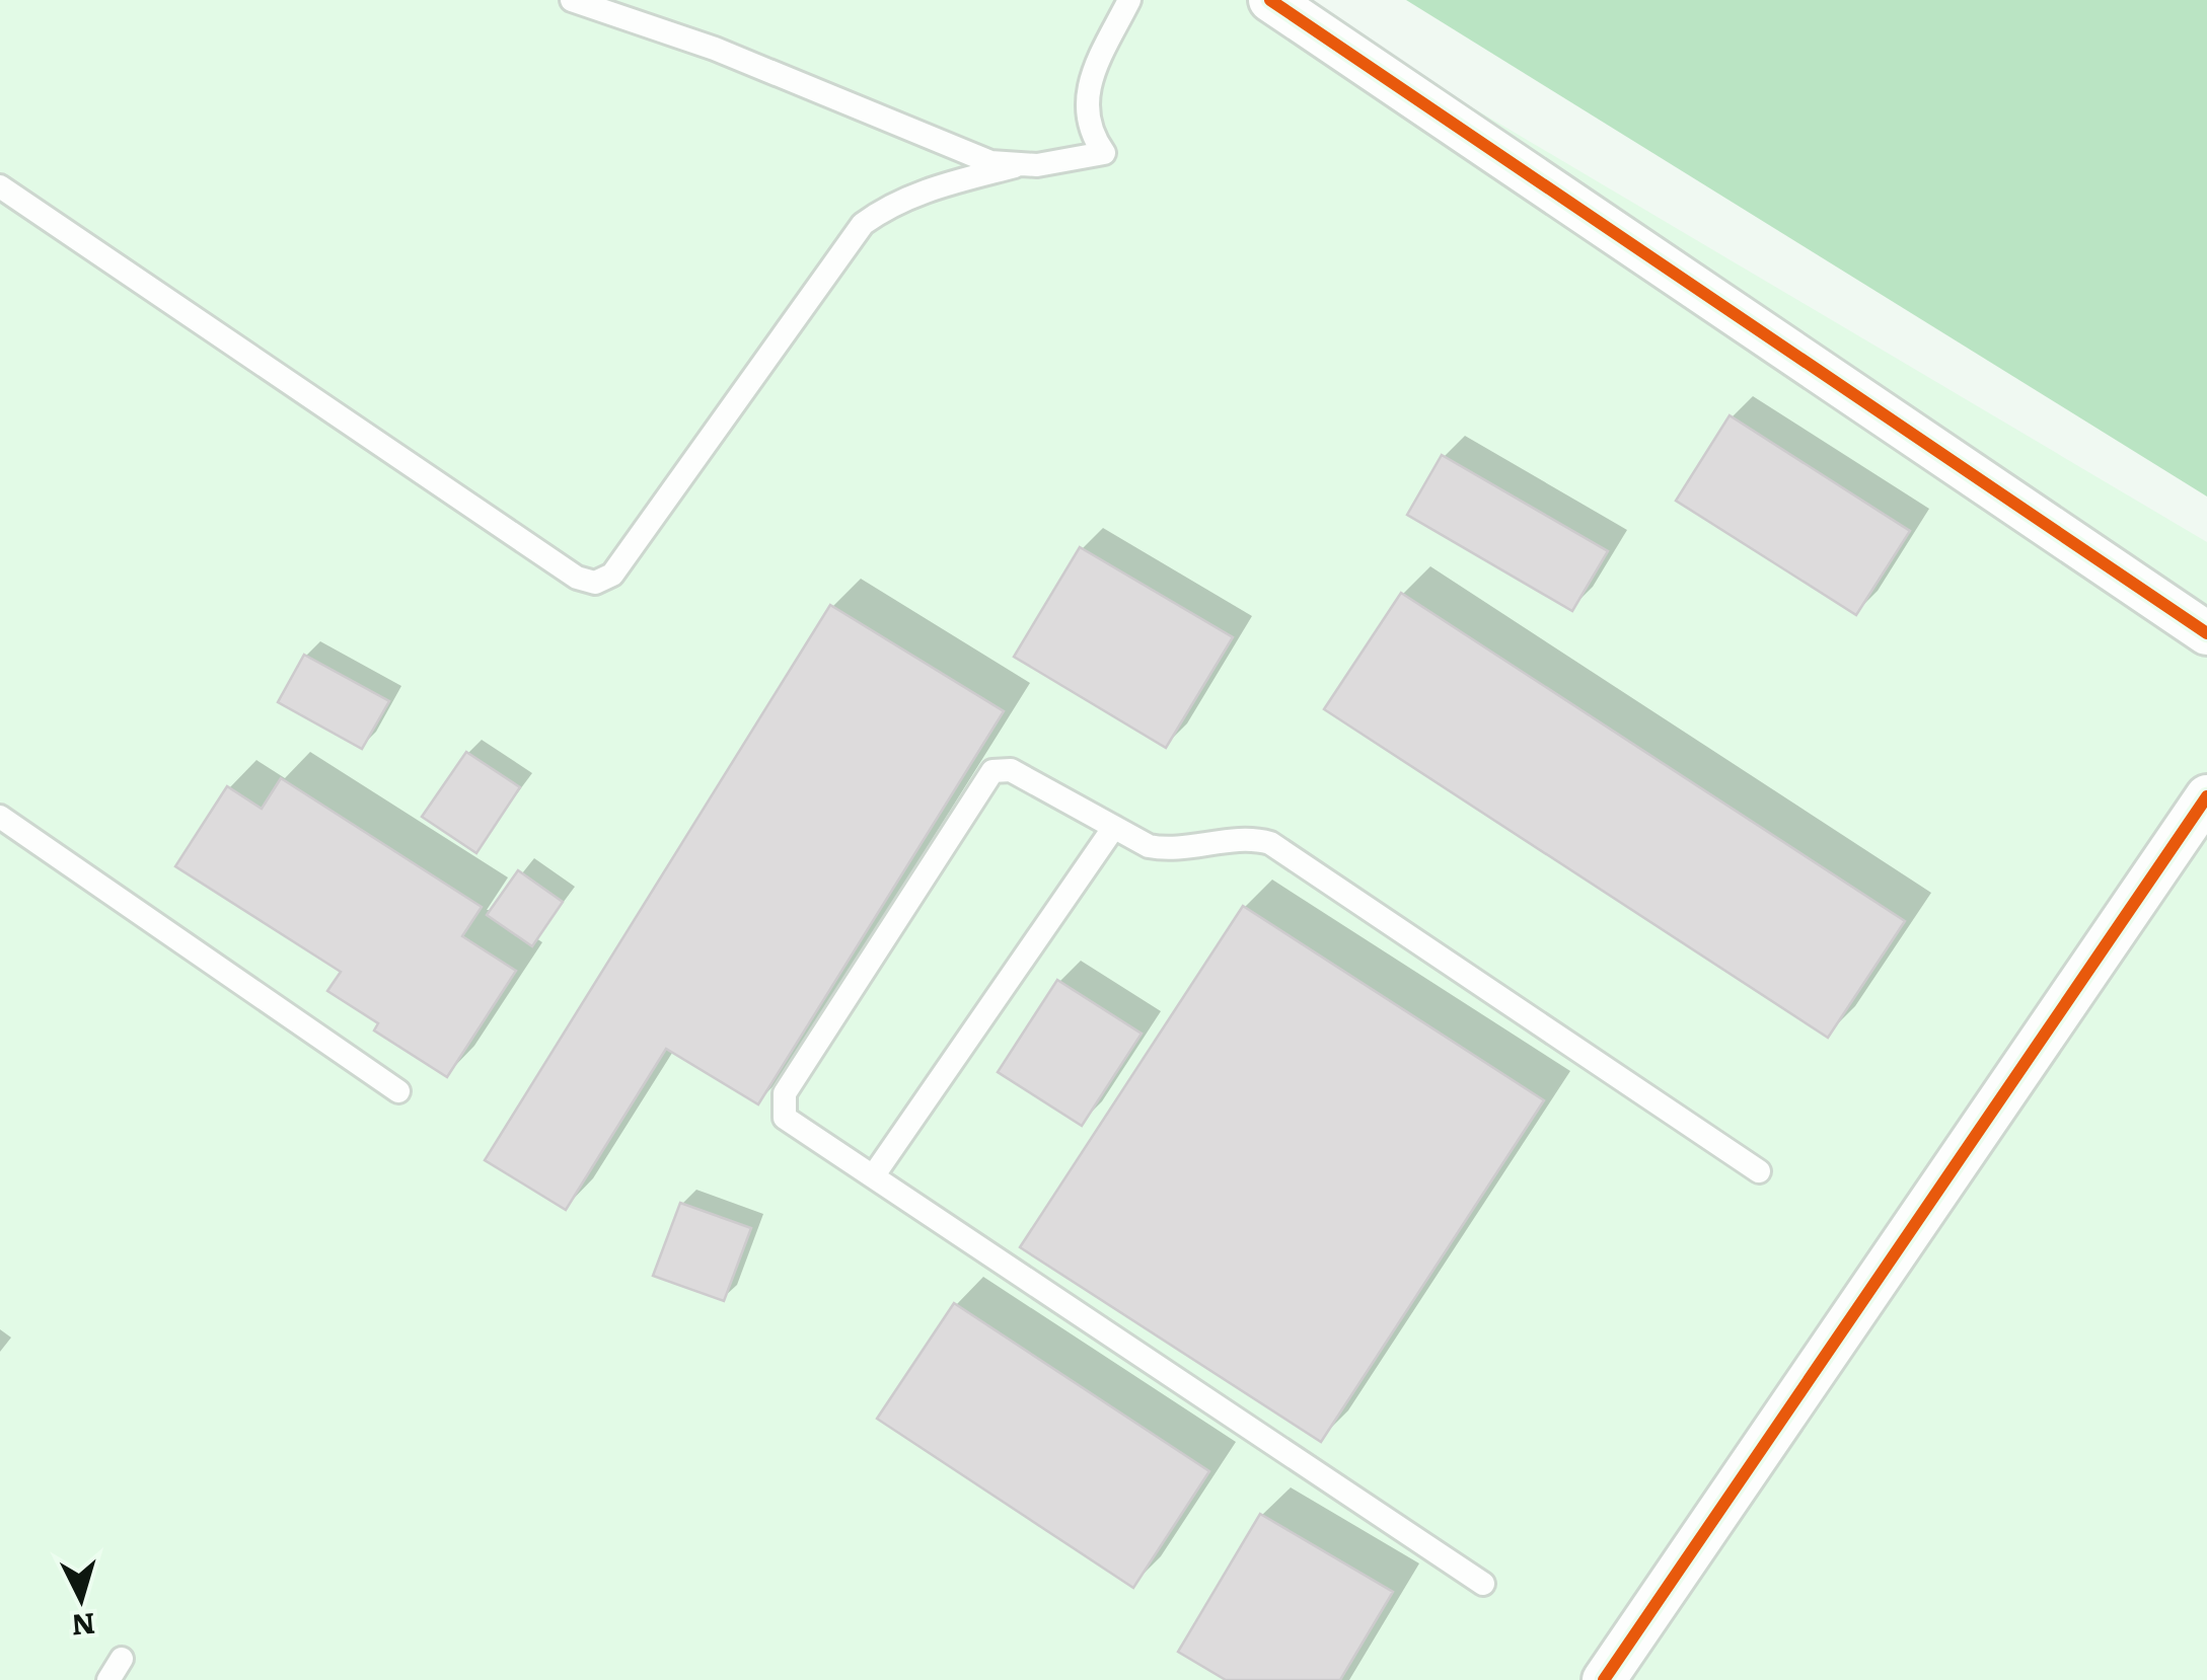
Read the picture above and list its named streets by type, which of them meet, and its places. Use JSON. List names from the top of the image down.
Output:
{
  "north": "bottom"
}
